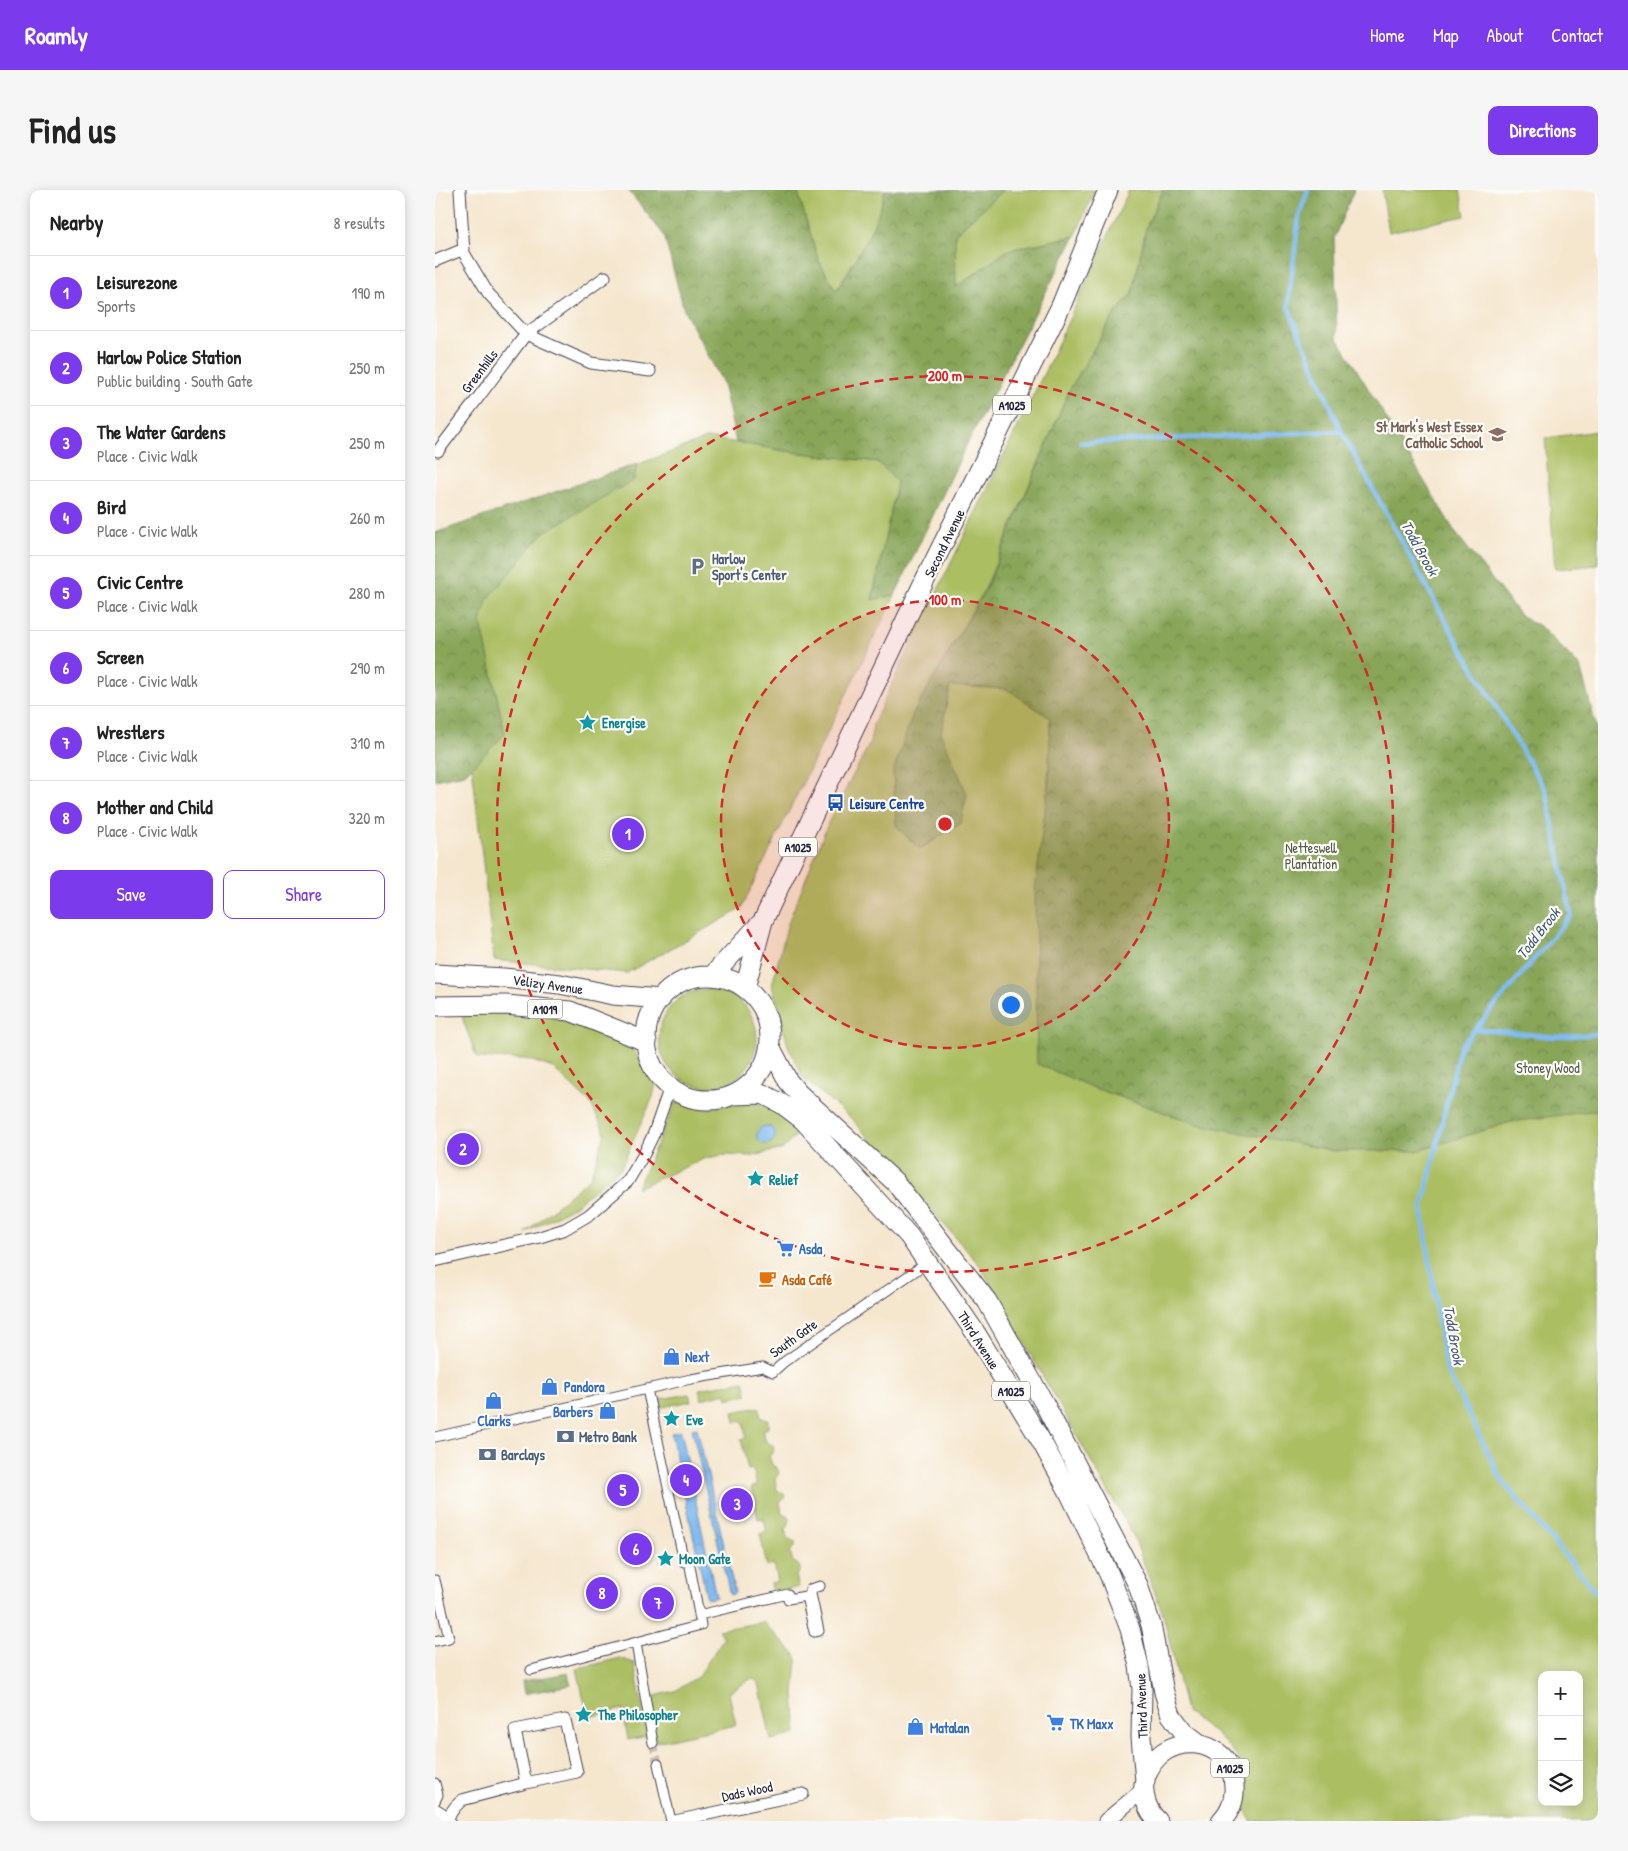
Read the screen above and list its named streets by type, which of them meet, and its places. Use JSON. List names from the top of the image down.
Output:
{
  "streets": {
    "main road": [
      "A1025",
      "Second Avenue",
      "Velizy Avenue",
      "A1019",
      "Third Avenue"
    ],
    "street": ["Greenhills", "South Gate", "Dads Wood"]
  },
  "crossings": [
    ["A1025", "Third Avenue"],
    ["Second Avenue", "Velizy Avenue"],
    ["Second Avenue", "Third Avenue"],
    ["Velizy Avenue", "Third Avenue"]
  ],
  "water": ["Todd Brook"],
  "parks": ["Netteswell Plantation", "Stoney Wood"],
  "places": {
    "school or university": ["St Mark's West Essex Catholic School"],
    "parking": ["Harlow Sport's Center"],
    "place": [
      "Energise",
      "Relief",
      "Eve",
      "Moon Gate",
      "The Philosopher"
    ],
    "bus stop": ["Leisure Centre"],
    "supermarket": ["Asda", "TK Maxx"],
    "cafe": ["Asda Café"],
    "shop": [
      "Next",
      "Pandora",
      "Clarks",
      "Barbers",
      "Matalan"
    ],
    "bank": ["Metro Bank", "Barclays"]
  },
  "page": {
    "header": "Roamly",
    "nav": [
      "Home",
      "Map",
      "About",
      "Contact"
    ],
    "buttons": [
      "Directions",
      ["Save", "Share"]
    ],
    "title": "Find us",
    "heading": ["Nearby", "8 results"],
    "list": [
      {
        "mark": "1",
        "name": "Leisurezone",
        "note": "Sports",
        "value": "190 m"
      },
      {
        "mark": "2",
        "name": "Harlow Police Station",
        "note": "Public building · South Gate",
        "value": "250 m"
      },
      {
        "mark": "3",
        "name": "The Water Gardens",
        "note": "Place · Civic Walk",
        "value": "250 m"
      },
      {
        "mark": "4",
        "name": "Bird",
        "note": "Place · Civic Walk",
        "value": "260 m"
      },
      {
        "mark": "5",
        "name": "Civic Centre",
        "note": "Place · Civic Walk",
        "value": "280 m"
      },
      {
        "mark": "6",
        "name": "Screen",
        "note": "Place · Civic Walk",
        "value": "290 m"
      },
      {
        "mark": "7",
        "name": "Wrestlers",
        "note": "Place · Civic Walk",
        "value": "310 m"
      },
      {
        "mark": "8",
        "name": "Mother and Child",
        "note": "Place · Civic Walk",
        "value": "320 m"
      }
    ],
    "pins": [
      "1",
      "2",
      "4",
      "5",
      "3",
      "6",
      "8",
      "7"
    ],
    "map_buttons": ["+", "−"]
  },
  "rings": ["200 m", "100 m"]
}
